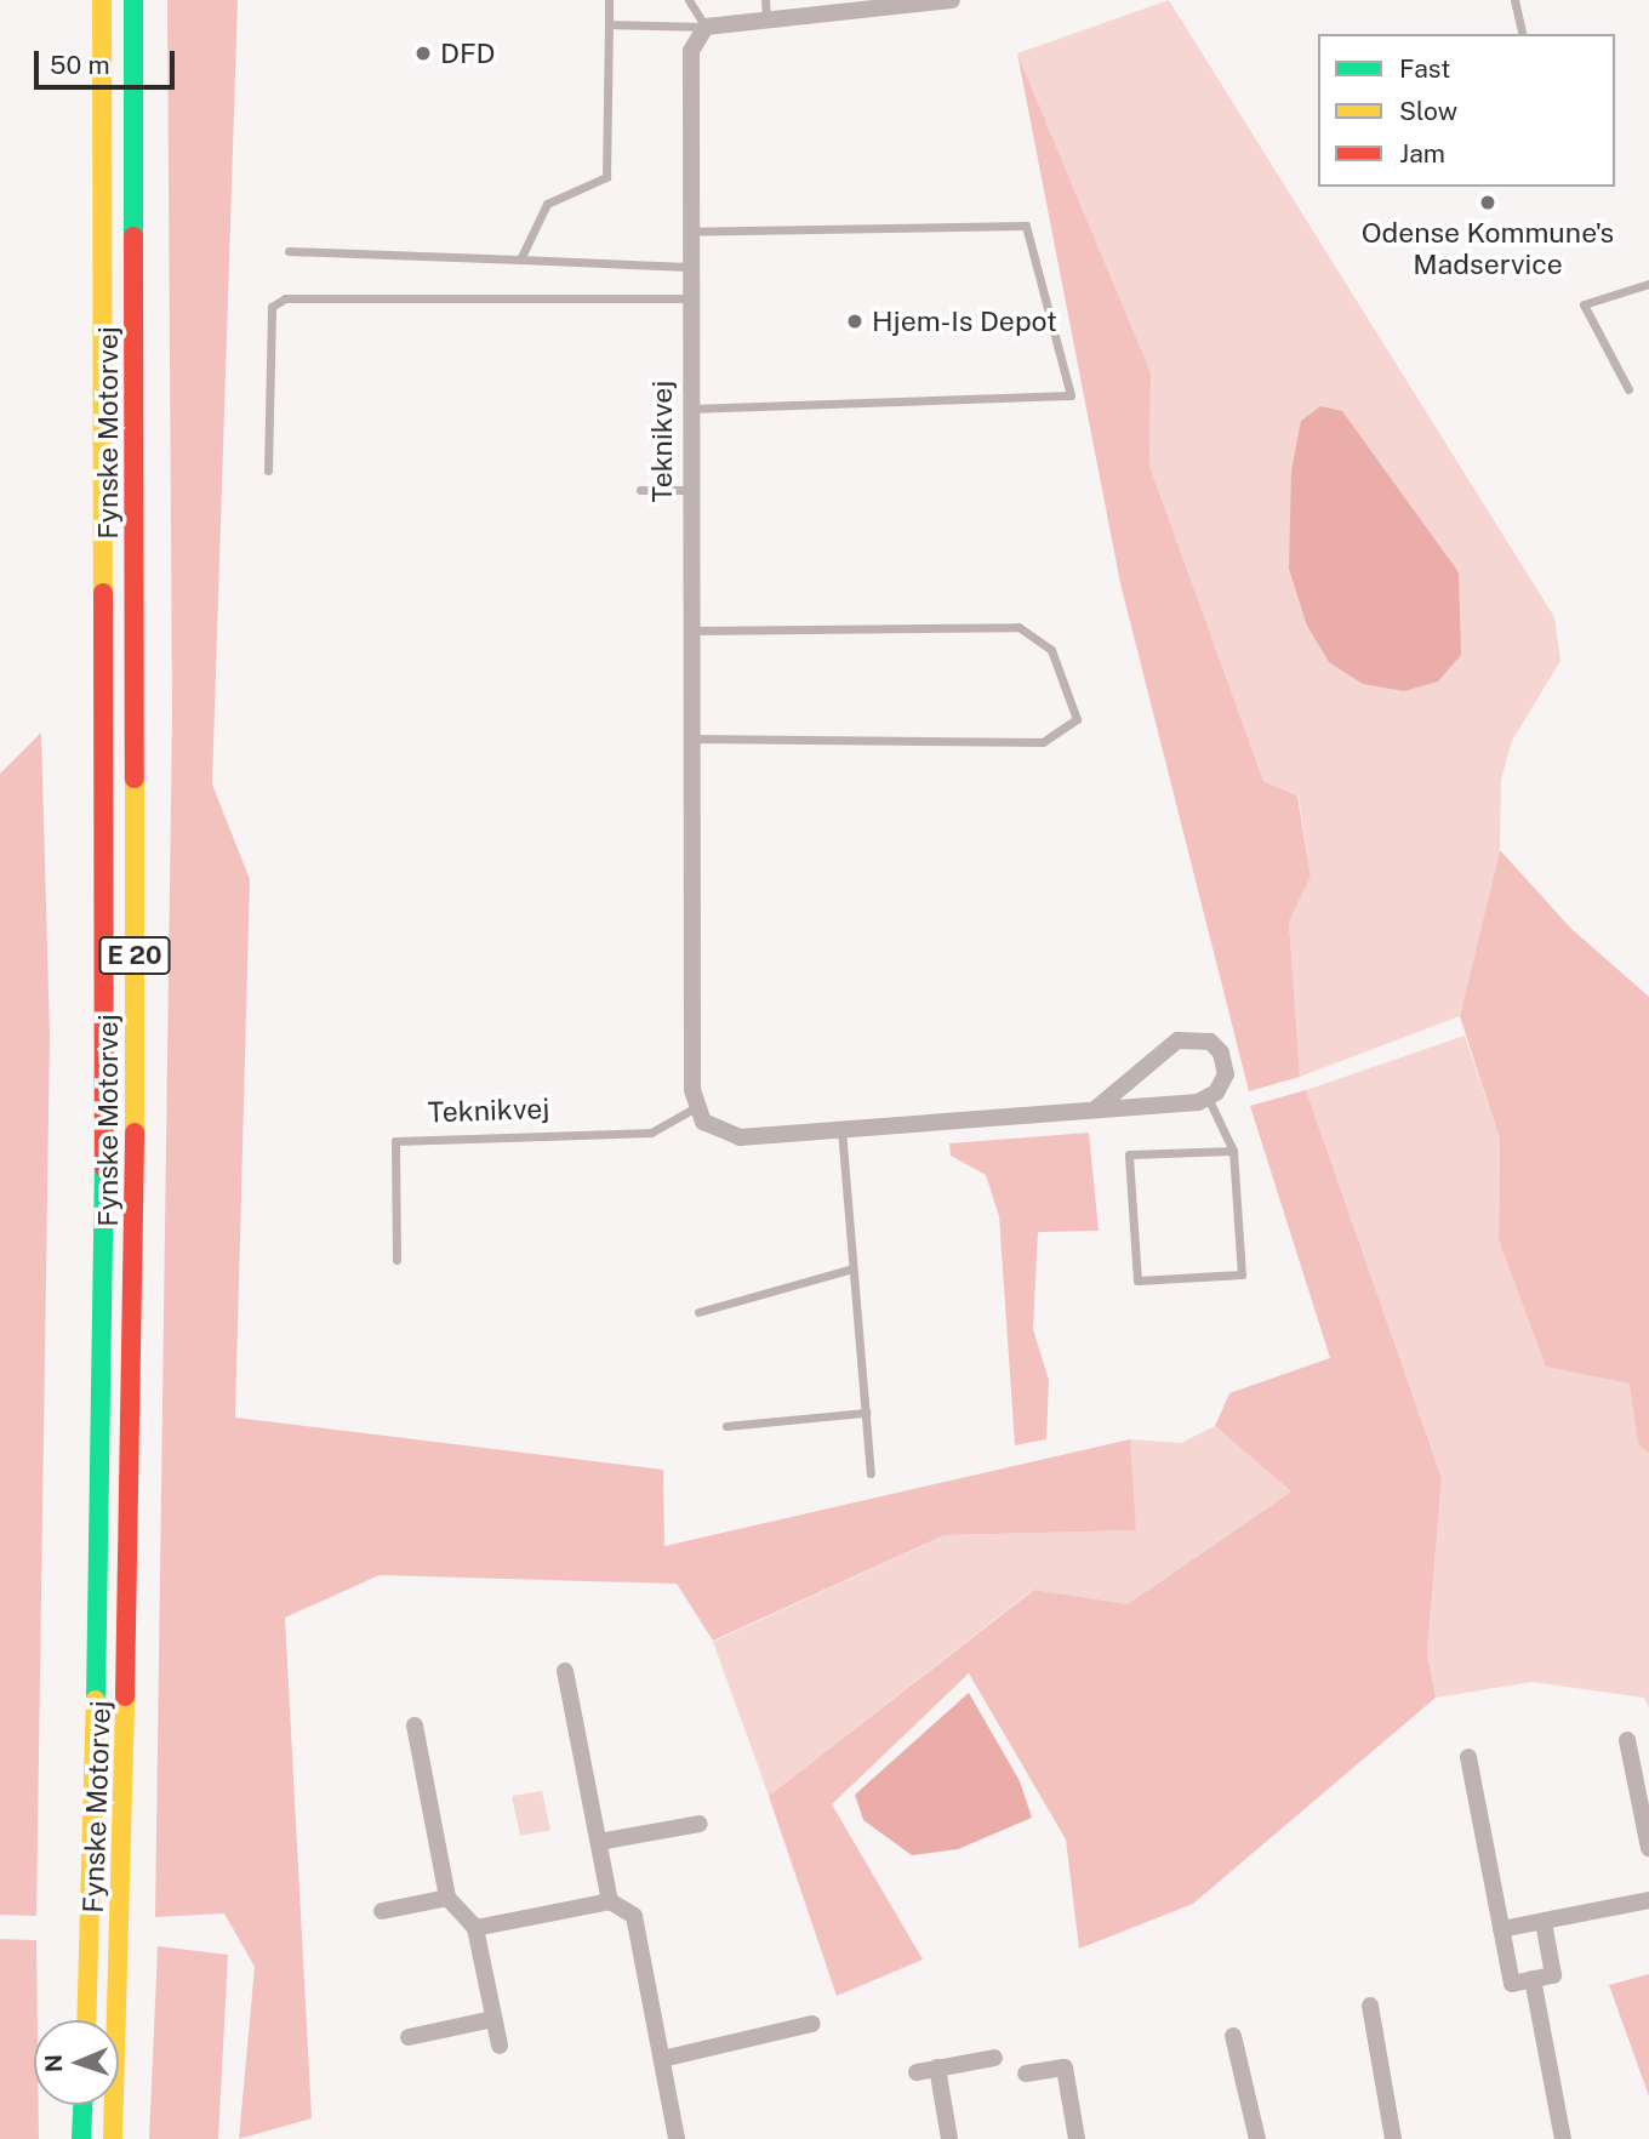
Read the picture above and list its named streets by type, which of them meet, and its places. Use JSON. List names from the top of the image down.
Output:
{
  "streets": {
    "highway": ["Fynske Motorvej", "E 20"],
    "street": ["Teknikvej"]
  },
  "places": ["DFD", "Odense Kommune's Madservice", "Hjem-Is Depot"],
  "legend": ["Fast", "Slow", "Jam"],
  "scale_bar": "50 m",
  "north": "left"
}
